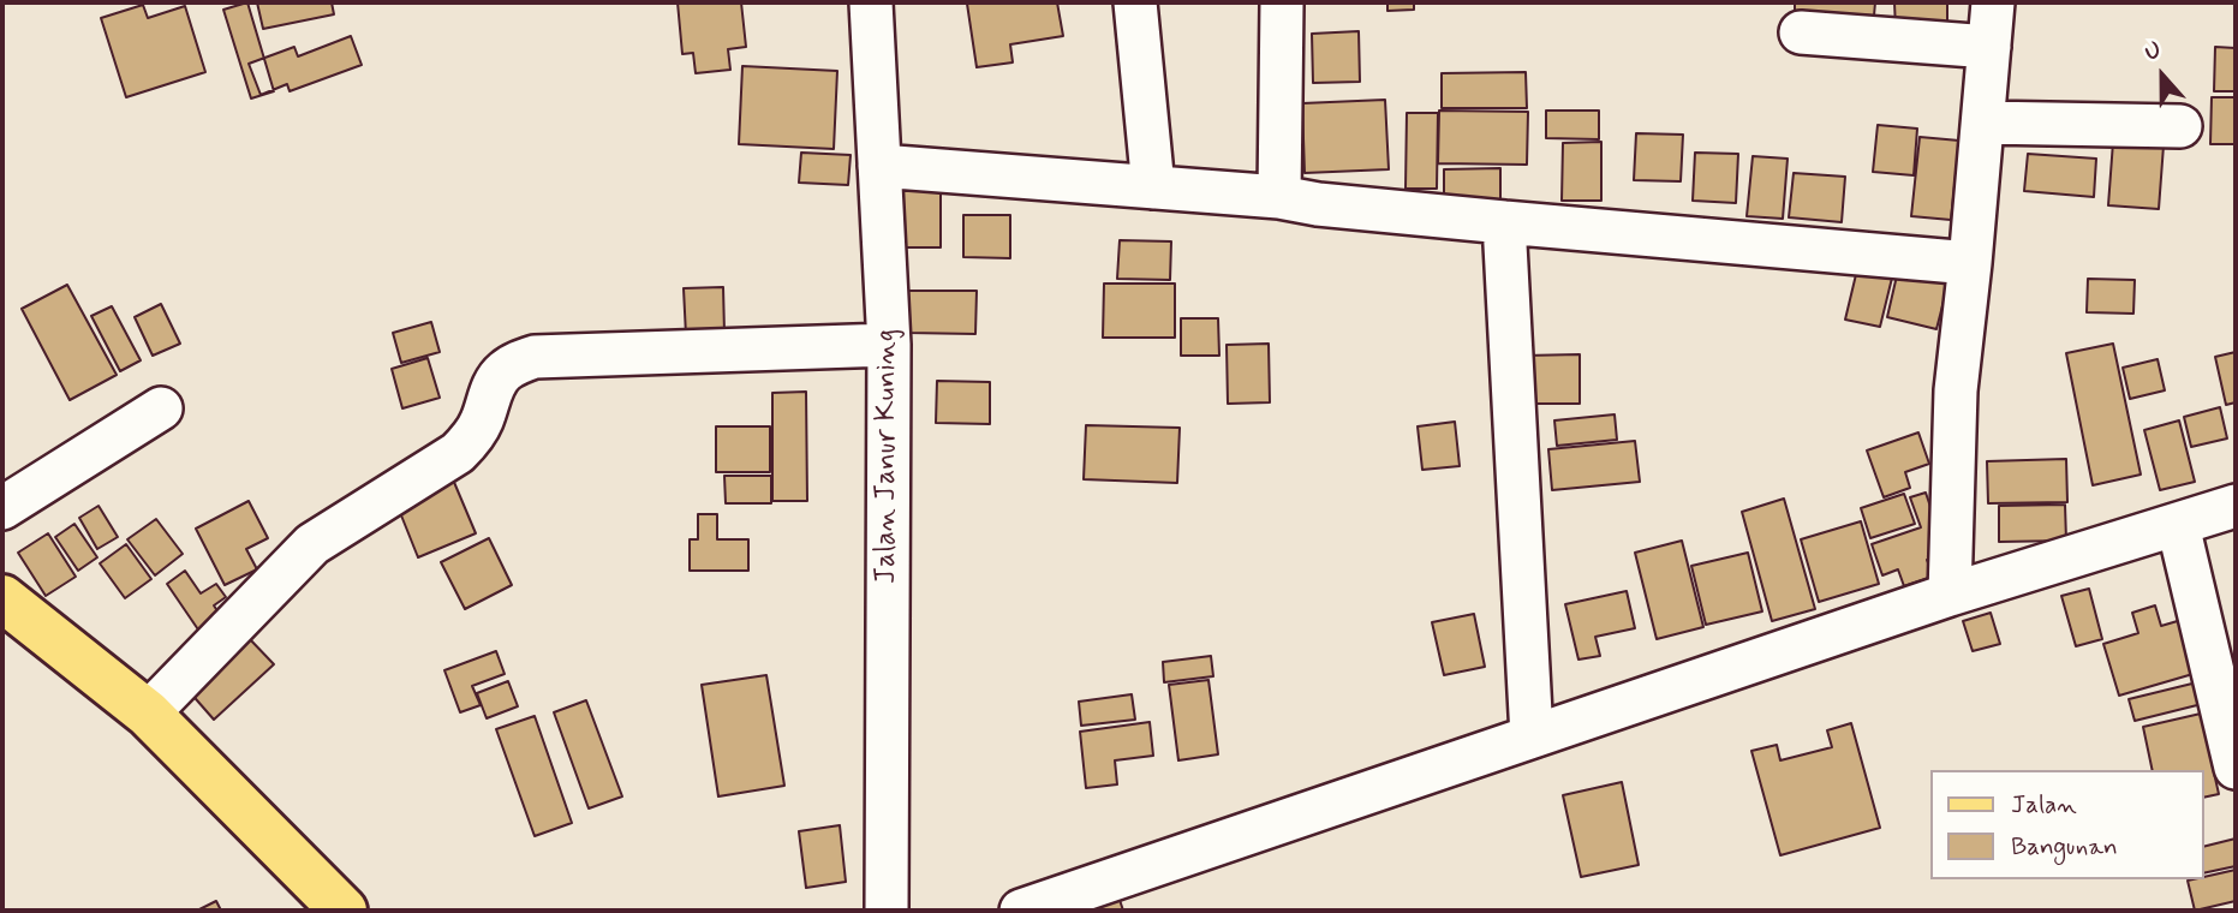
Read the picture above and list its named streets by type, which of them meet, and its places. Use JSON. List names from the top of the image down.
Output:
{
  "streets": {
    "street": ["Jalan Janur Kuning"]
  },
  "legend": ["Jalan", "Bangunan"],
  "north": "top"
}
